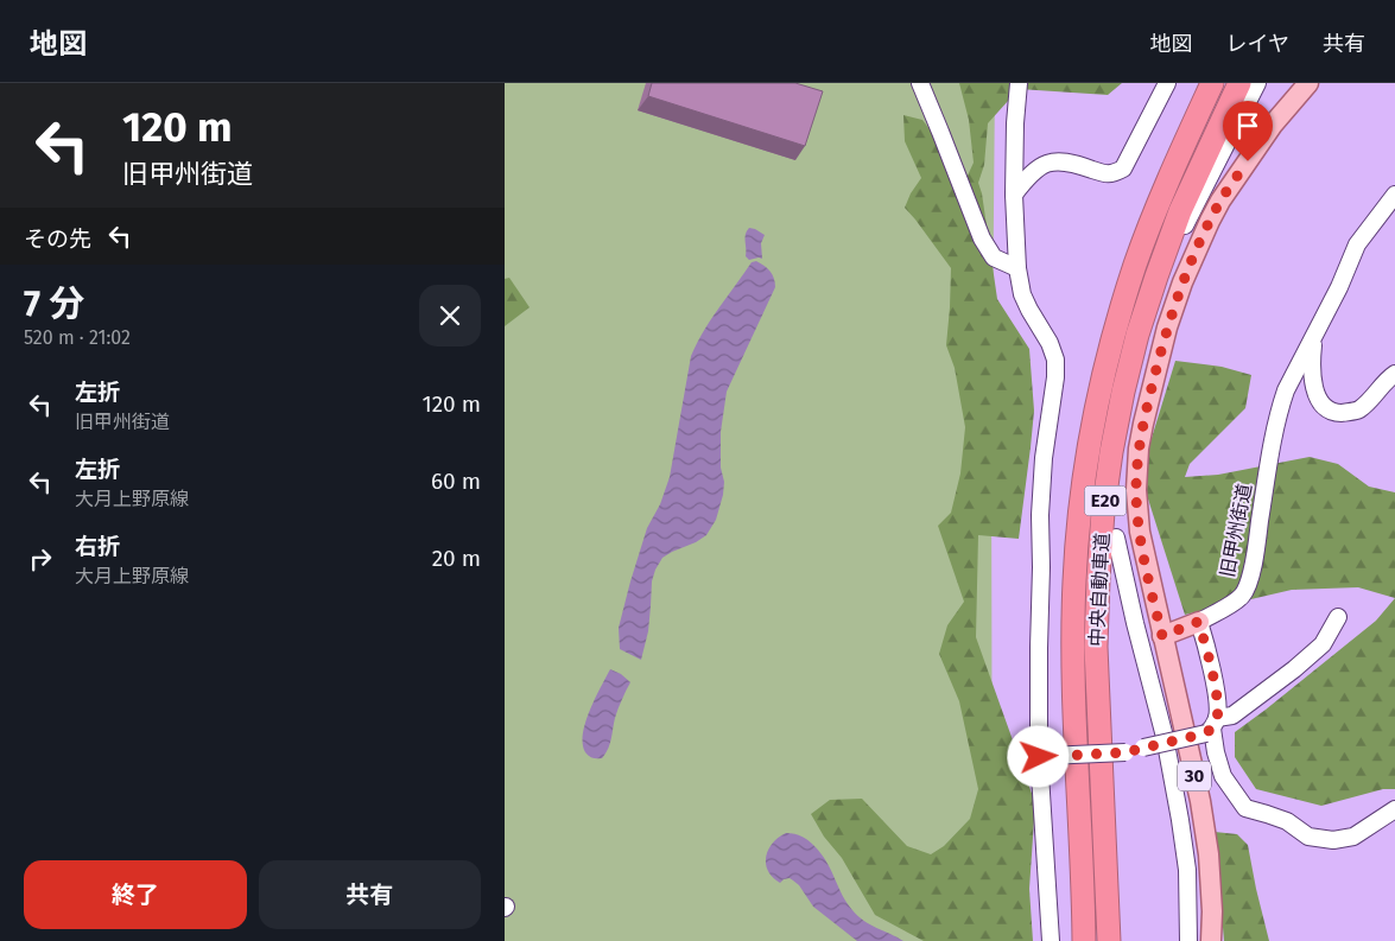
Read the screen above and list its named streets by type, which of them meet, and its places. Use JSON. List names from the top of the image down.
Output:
{
  "streets": {
    "highway": ["E20", "中央自動車道"],
    "main road": ["30"],
    "street": ["旧甲州街道"]
  },
  "page": {
    "header": "地図",
    "nav": ["地図", "レイヤ", "共有"],
    "turn": ["120 m", "旧甲州街道"],
    "then": "その先",
    "heading": ["7 分", "520 m · 21:02"],
    "list": [
      {
        "name": "左折",
        "note": "旧甲州街道",
        "value": "120 m"
      },
      {
        "name": "左折",
        "note": "大月上野原線",
        "value": "60 m"
      },
      {
        "name": "右折",
        "note": "大月上野原線",
        "value": "20 m"
      }
    ],
    "buttons": ["終了", "共有"]
  }
}
